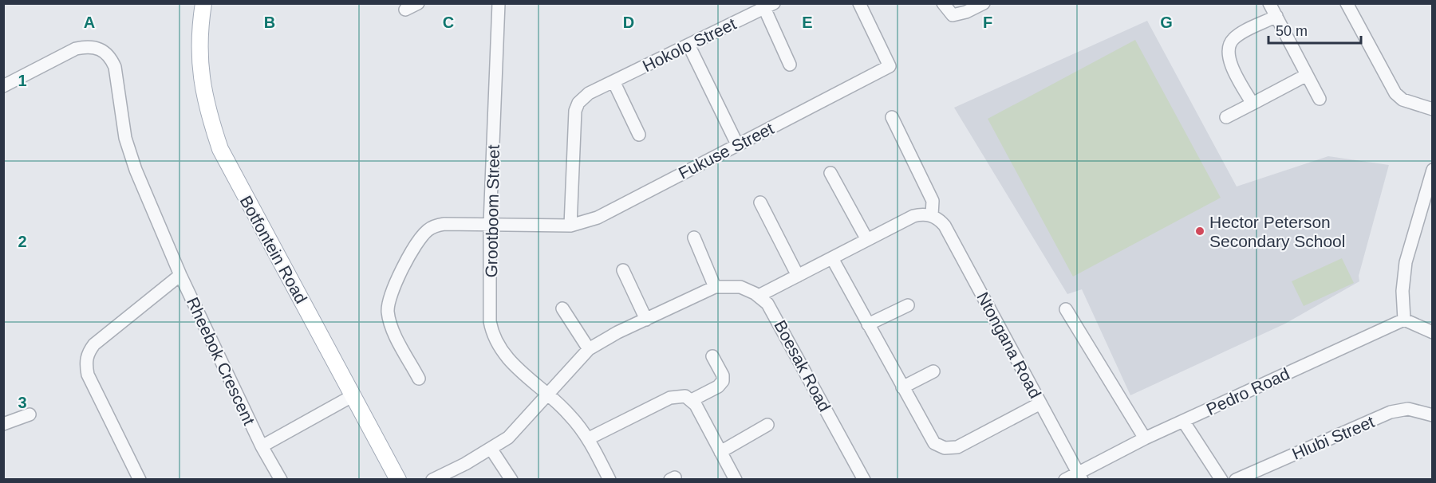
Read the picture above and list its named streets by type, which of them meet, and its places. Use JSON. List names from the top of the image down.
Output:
{
  "streets": {
    "main road": ["Botfontein Road"],
    "street": [
      "Hokolo Street",
      "Fukuse Street",
      "Grootboom Street",
      "Ntongana Road",
      "Rheebok Crescent",
      "Boesak Road",
      "Pedro Road",
      "Hlubi Street"
    ]
  },
  "crossings": [
    ["Hokolo Street", "Fukuse Street"],
    ["Fukuse Street", "Grootboom Street"],
    ["Grootboom Street", "Boesak Road"],
    ["Botfontein Road", "Rheebok Crescent"],
    ["Ntongana Road", "Pedro Road"]
  ],
  "places": ["Hector Peterson Secondary School"],
  "scale_bar": "50 m",
  "grid": {
    "columns": [
      "A",
      "B",
      "C",
      "D",
      "E",
      "F",
      "G"
    ],
    "rows": ["1", "2", "3"]
  }
}
